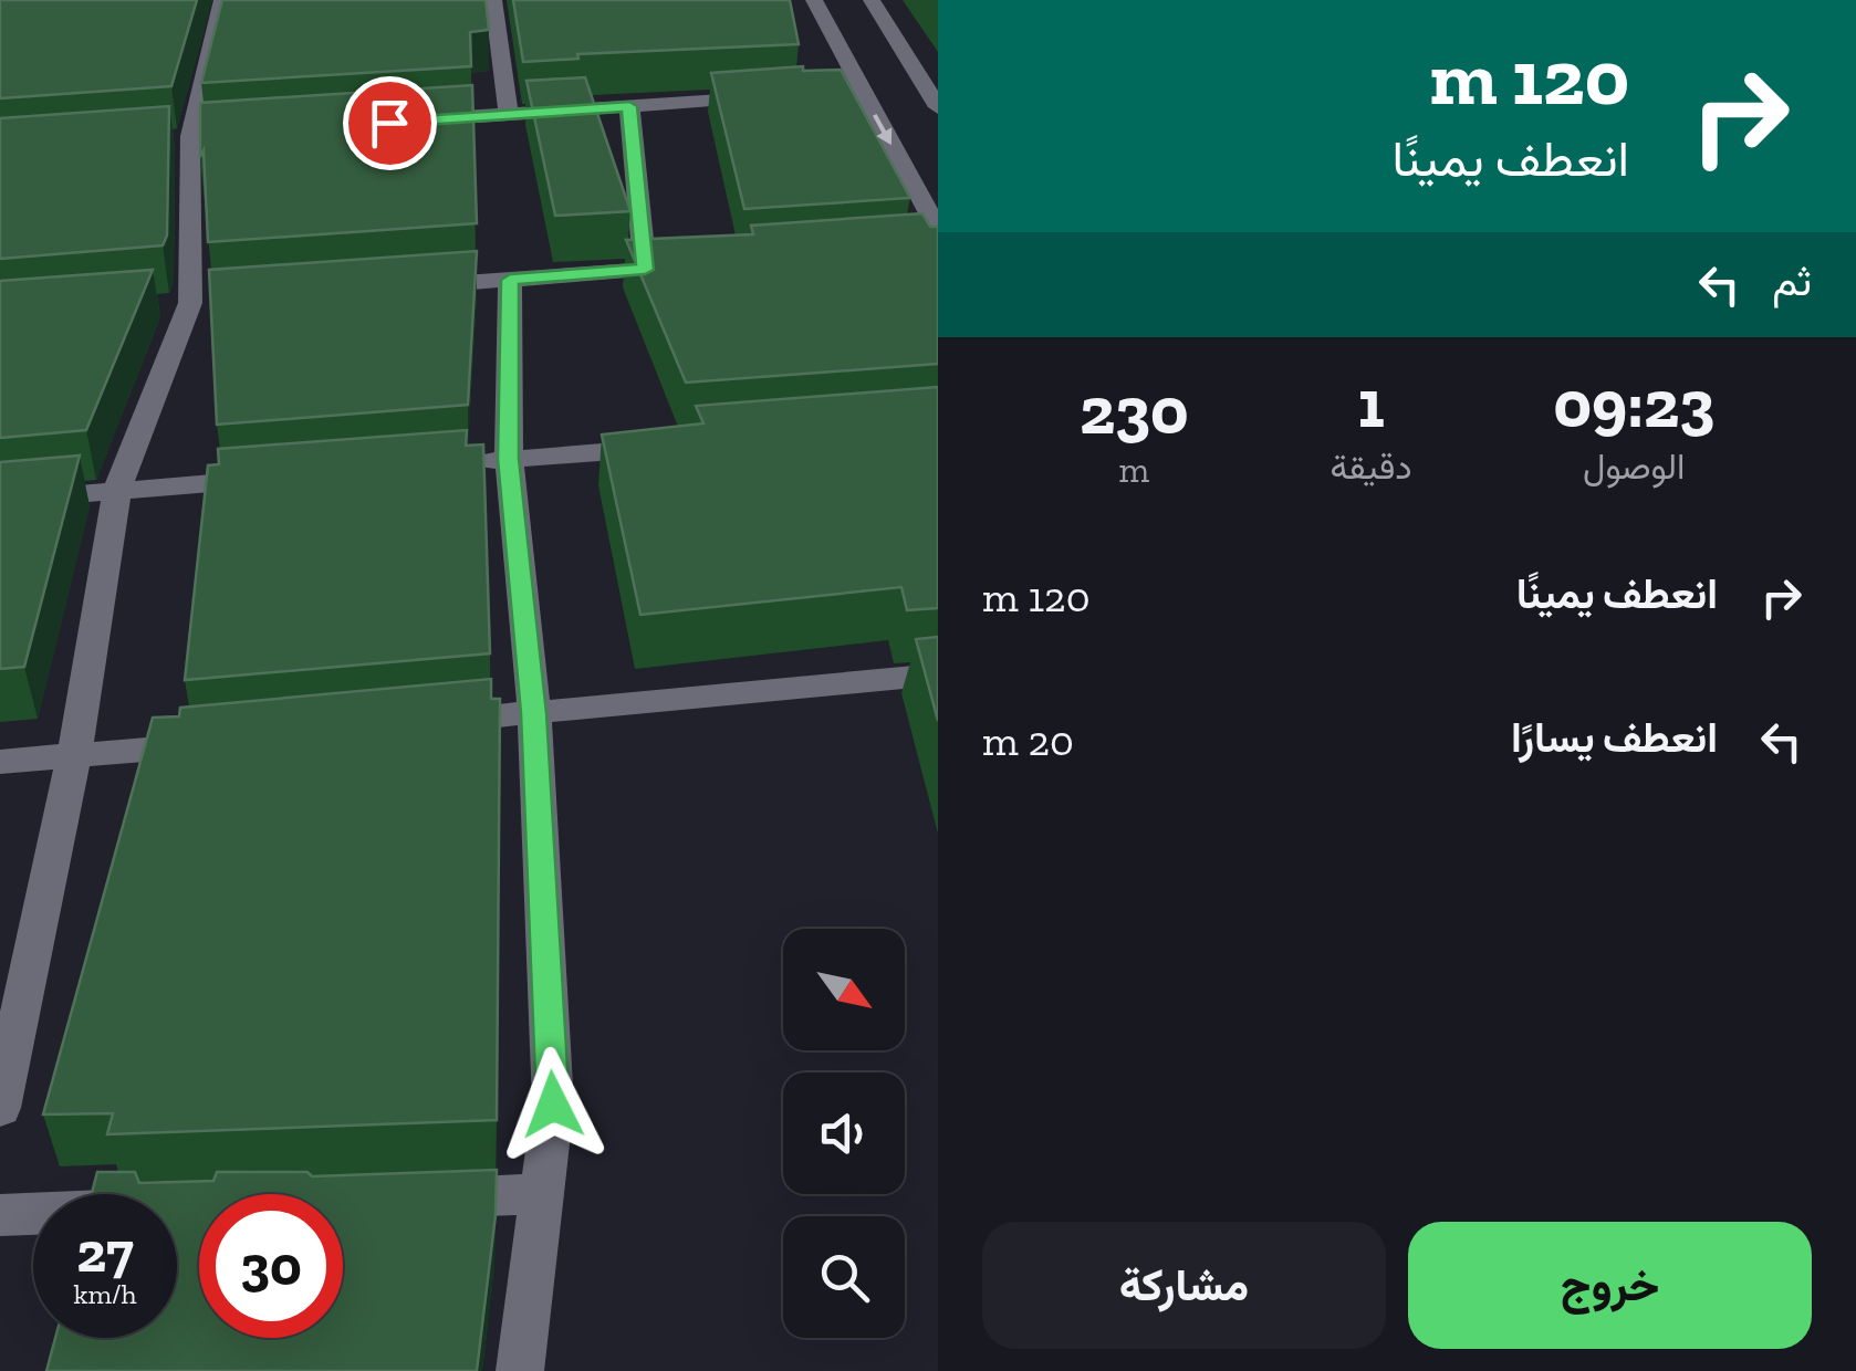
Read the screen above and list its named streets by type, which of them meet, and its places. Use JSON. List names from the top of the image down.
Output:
{
  "north": "bottom right",
  "page": {
    "turn": ["120 m", "انعطف يمينًا"],
    "then": "ثم",
    "eta": [
      "09:23",
      "الوصول",
      "1",
      "دقيقة",
      "230",
      "m"
    ],
    "list": [
      {
        "name": "انعطف يمينًا",
        "value": "120 m"
      },
      {
        "name": "انعطف يسارًا",
        "value": "20 m"
      }
    ],
    "speed": "27 km/h",
    "limit": "30",
    "buttons": ["خروج", "مشاركة"]
  }
}
